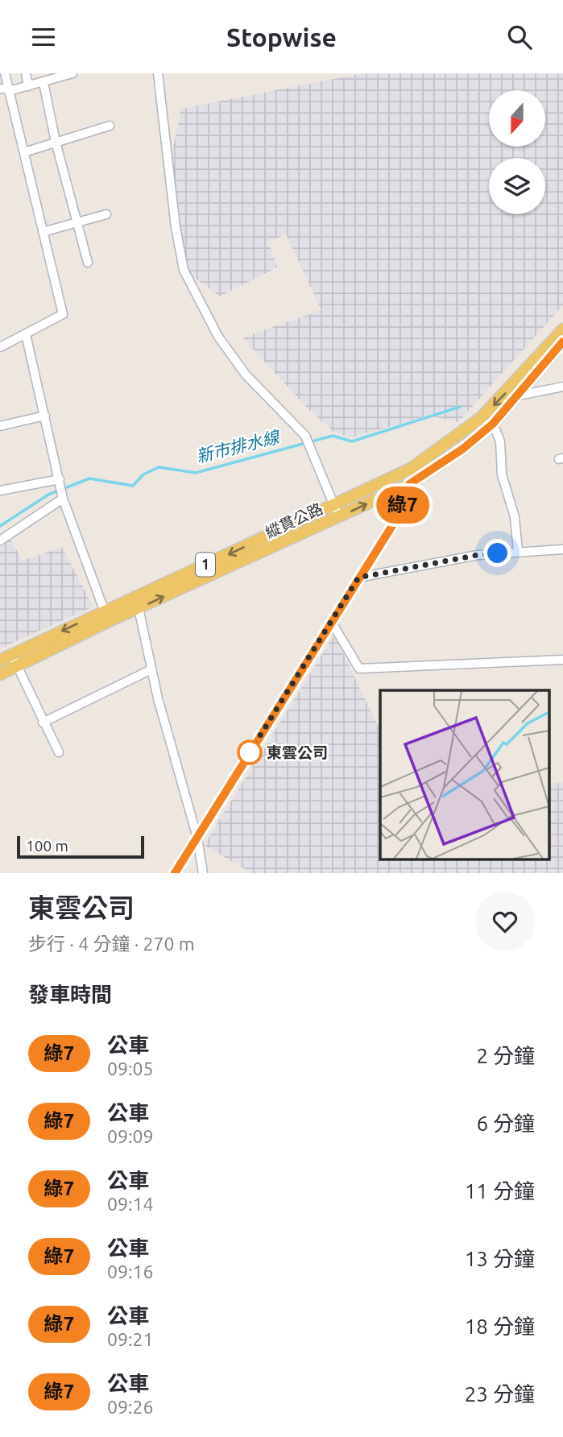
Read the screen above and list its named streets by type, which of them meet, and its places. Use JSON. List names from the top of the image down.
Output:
{
  "streets": {
    "main road": ["縱貫公路", "1"]
  },
  "water": ["新市排水線"],
  "places": ["東雲公司"],
  "lines": ["bus line 綠7"],
  "scale_bar": "100 m",
  "north": "bottom",
  "page": {
    "header": "Stopwise",
    "on_map": "綠7",
    "scale": "100 m",
    "heading": [
      ["東雲公司", "步行 · 4 分鐘 · 270 m"],
      "發車時間"
    ],
    "list": [
      {
        "mark": "綠7",
        "name": "公車",
        "note": "09:05",
        "value": "2 分鐘"
      },
      {
        "mark": "綠7",
        "name": "公車",
        "note": "09:09",
        "value": "6 分鐘"
      },
      {
        "mark": "綠7",
        "name": "公車",
        "note": "09:14",
        "value": "11 分鐘"
      },
      {
        "mark": "綠7",
        "name": "公車",
        "note": "09:16",
        "value": "13 分鐘"
      },
      {
        "mark": "綠7",
        "name": "公車",
        "note": "09:21",
        "value": "18 分鐘"
      },
      {
        "mark": "綠7",
        "name": "公車",
        "note": "09:26",
        "value": "23 分鐘"
      }
    ]
  }
}
